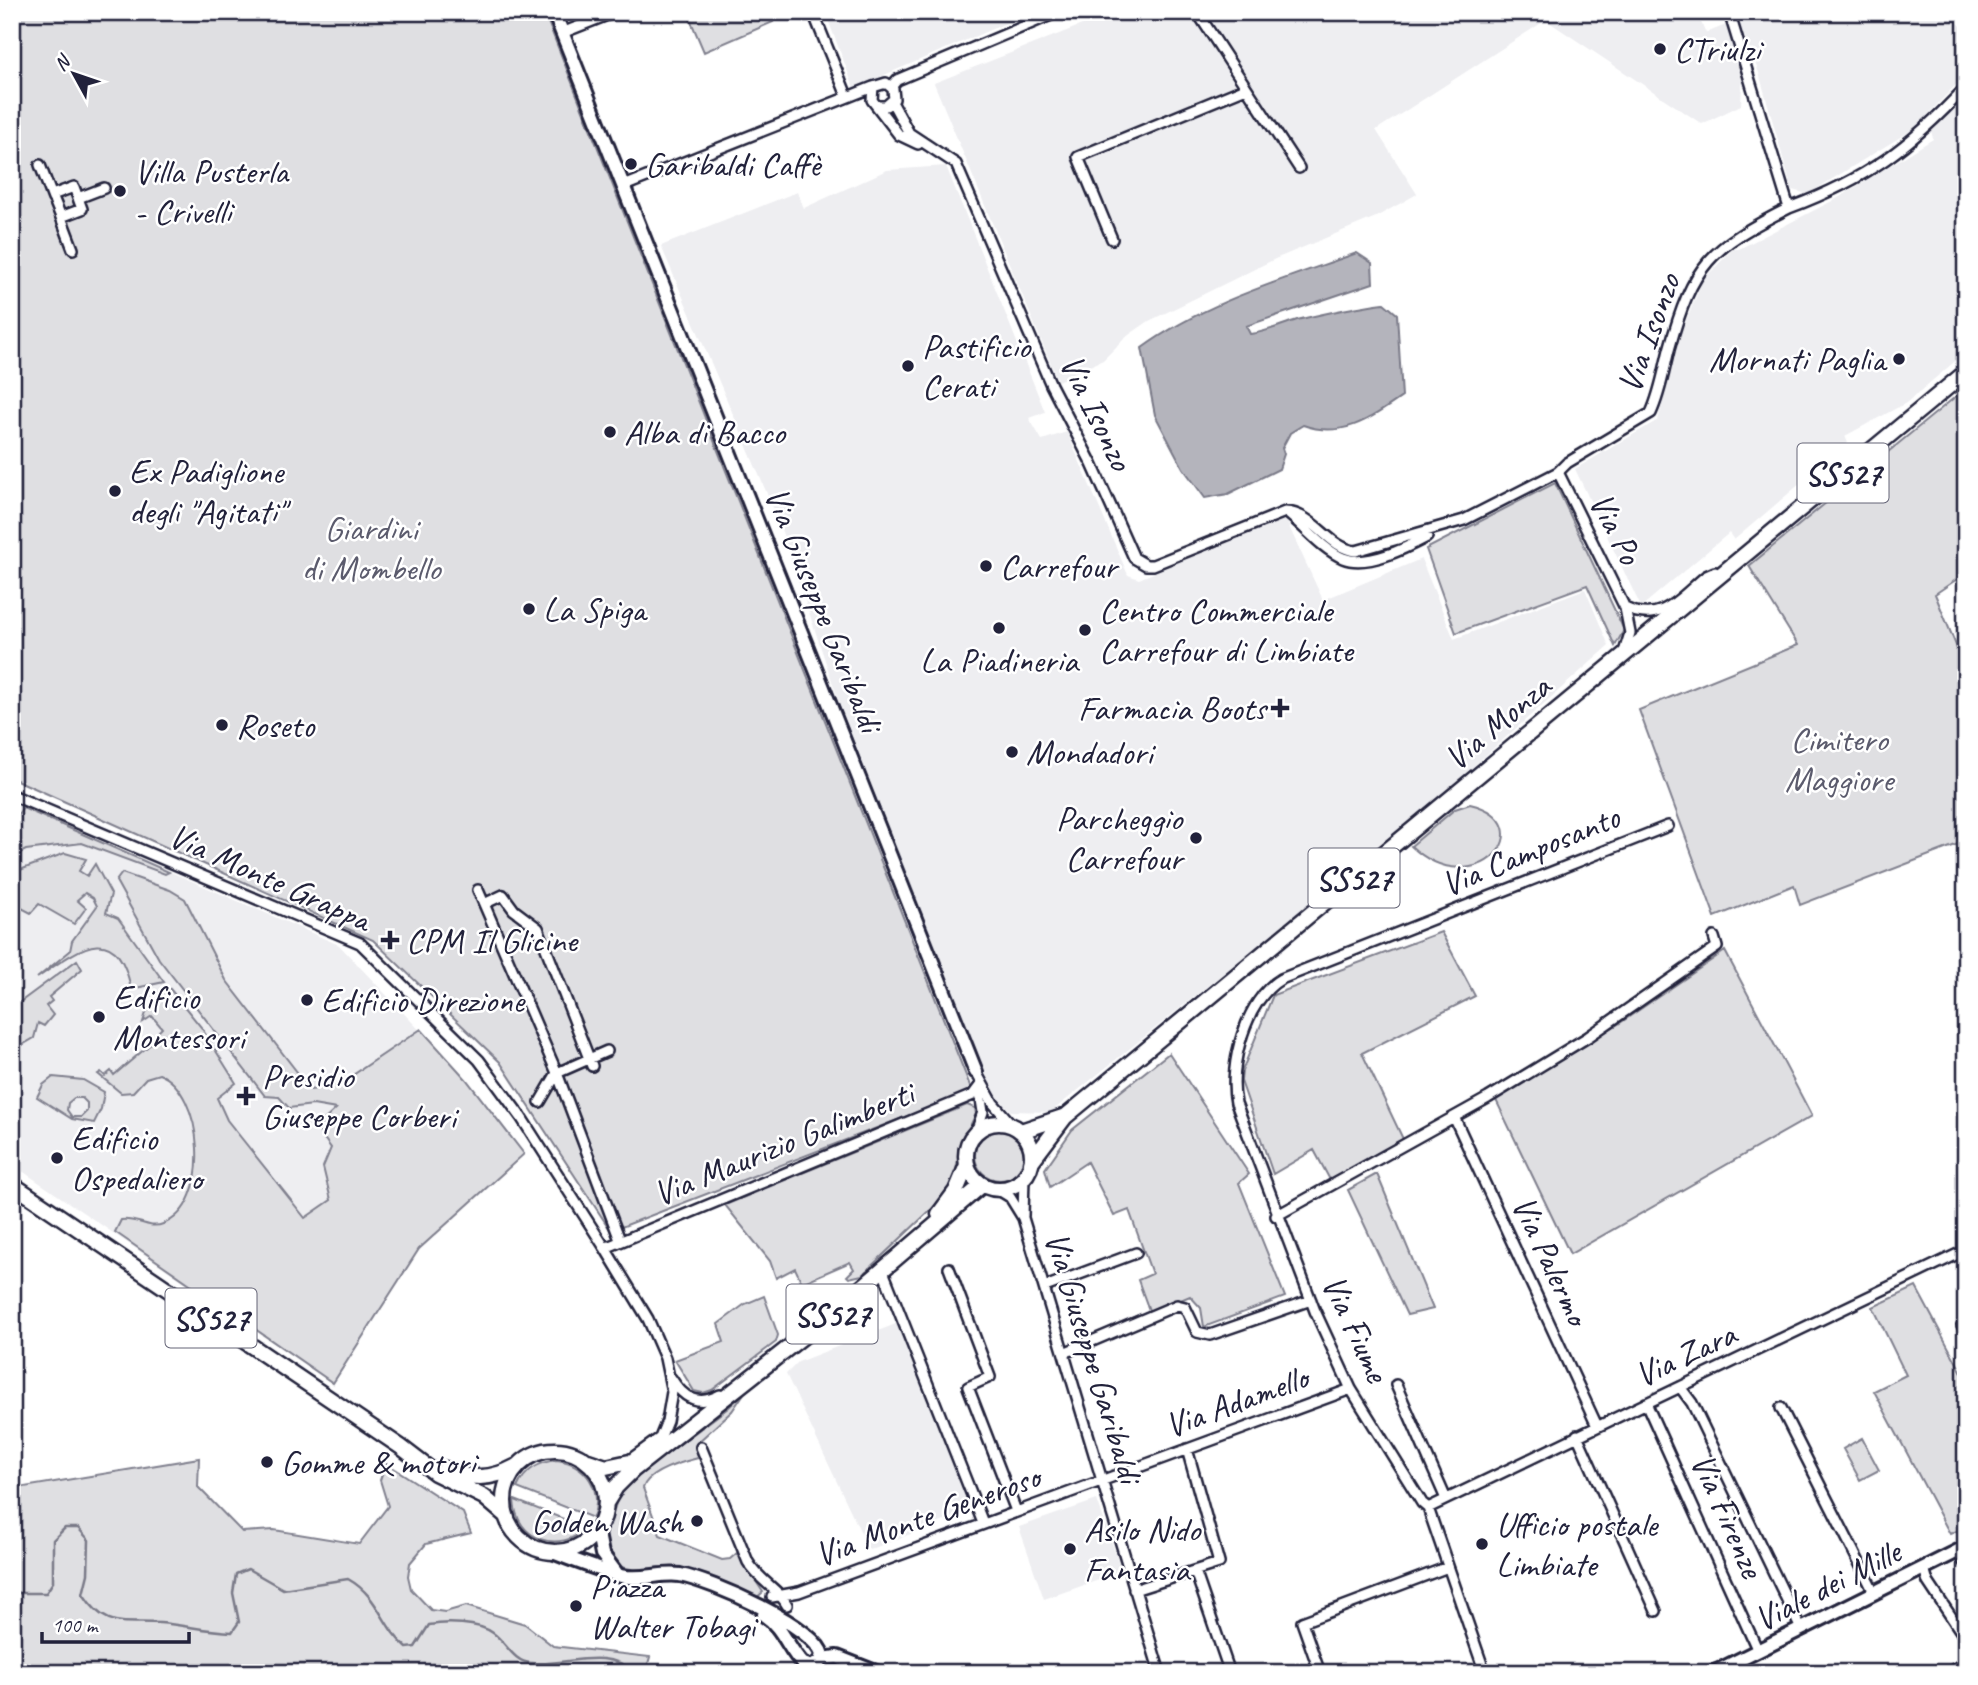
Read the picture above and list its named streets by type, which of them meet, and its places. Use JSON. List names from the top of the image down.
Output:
{
  "streets": {
    "main road": ["SS527", "Via Monza"],
    "street": [
      "Via Isonzo",
      "Via Po",
      "Via Giuseppe Garibaldi",
      "Via Camposanto",
      "Via Monte Grappa",
      "Via Maurizio Galimberti",
      "Via Palermo",
      "Via Fiume",
      "Via Zara",
      "Via Adamello",
      "Via Monte Generoso",
      "Via Firenze",
      "Viale dei Mille"
    ]
  },
  "crossings": [
    ["Via Isonzo", "Via Po"],
    ["SS527", "Via Giuseppe Garibaldi"],
    ["SS527", "Via Monza"],
    ["SS527", "Via Monte Grappa"],
    ["Via Po", "Via Monza"],
    ["Via Giuseppe Garibaldi", "Via Monza"],
    ["Via Giuseppe Garibaldi", "Via Maurizio Galimberti"],
    ["Via Giuseppe Garibaldi", "Via Adamello"],
    ["Via Giuseppe Garibaldi", "Via Monte Generoso"],
    ["Via Camposanto", "Via Fiume"],
    ["Via Monte Grappa", "Via Maurizio Galimberti"],
    ["Via Palermo", "Via Zara"],
    ["Via Fiume", "Via Zara"],
    ["Via Fiume", "Via Adamello"],
    ["Via Zara", "Via Firenze"],
    ["Via Adamello", "Via Monte Generoso"],
    ["Via Firenze", "Viale dei Mille"]
  ],
  "parks": ["Giardini di Mombello", "Cimitero Maggiore"],
  "places": {
    "other": [
      "CTriulzi",
      "Garibaldi Caffè",
      "Villa Pusterla - Crivelli",
      "Mornati Paglia",
      "Pastificio Cerati",
      "Alba di Bacco",
      "Ex Padiglione degli \"Agitati\"",
      "Carrefour",
      "La Spiga",
      "La Piadineria",
      "Centro Commerciale Carrefour di Limbiate",
      "Roseto",
      "Mondadori",
      "Parcheggio Carrefour",
      "Edificio Direzione",
      "Edificio Montessori",
      "Edificio Ospedaliero",
      "Gomme & motori",
      "Golden Wash",
      "Ufficio postale Limbiate",
      "Asilo Nido Fantasia",
      "Piazza Walter Tobagi"
    ],
    "health": ["Farmacia Boots", "CPM Il Glicine", "Presidio Giuseppe Corberi"]
  },
  "scale_bar": "100 m",
  "north": "top left"
}
